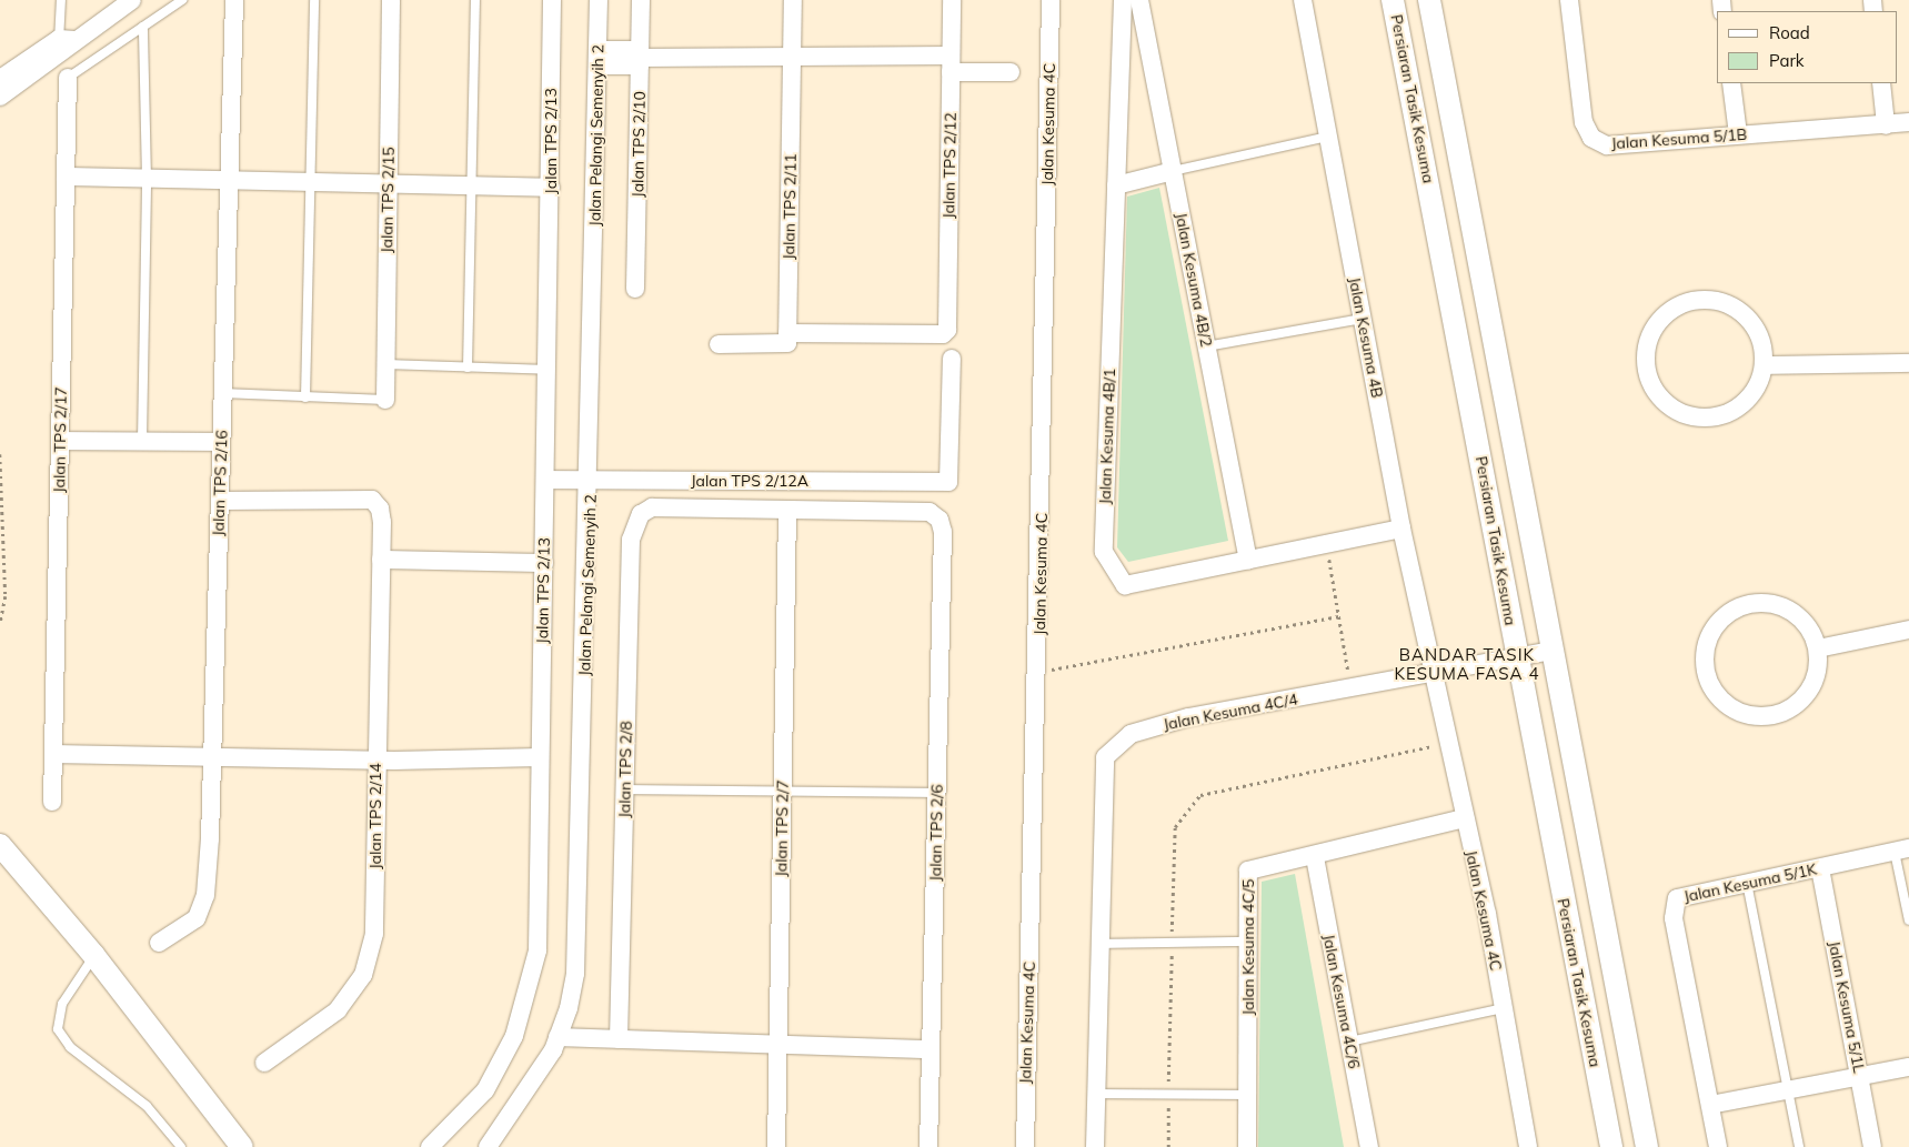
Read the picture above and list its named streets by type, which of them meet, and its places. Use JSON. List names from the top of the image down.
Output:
{
  "streets": {
    "street": [
      "Persiaran Tasik Kesuma",
      "Jalan Kesuma 4C",
      "Jalan Pelangi Semenyih 2",
      "Jalan Kesuma 5/1B",
      "Jalan TPS 2/13",
      "Jalan TPS 2/10",
      "Jalan TPS 2/12",
      "Jalan TPS 2/15",
      "Jalan TPS 2/11",
      "Jalan Kesuma 4B/2",
      "Jalan Kesuma 4B",
      "Jalan Kesuma 4B/1",
      "Jalan TPS 2/17",
      "Jalan TPS 2/12A",
      "Jalan TPS 2/16",
      "Jalan Kesuma 4C/4",
      "Jalan TPS 2/8",
      "Jalan TPS 2/14",
      "Jalan TPS 2/7",
      "Jalan TPS 2/6",
      "Jalan Kesuma 5/1K",
      "Jalan Kesuma 4C/5",
      "Jalan Kesuma 4C/6",
      "Jalan Kesuma 5/1L"
    ]
  },
  "crossings": [
    ["Persiaran Tasik Kesuma", "Jalan Kesuma 4C/4"],
    ["Jalan Kesuma 4C", "Jalan Kesuma 4B"],
    ["Jalan Kesuma 4C", "Jalan Kesuma 4C/4"],
    ["Jalan Kesuma 4C", "Jalan Kesuma 4C/5"],
    ["Jalan Pelangi Semenyih 2", "Jalan TPS 2/12A"],
    ["Jalan TPS 2/13", "Jalan TPS 2/12A"],
    ["Jalan TPS 2/12", "Jalan TPS 2/11"],
    ["Jalan Kesuma 4B/2", "Jalan Kesuma 4B/1"],
    ["Jalan Kesuma 4B", "Jalan Kesuma 4B/1"],
    ["Jalan Kesuma 4B", "Jalan Kesuma 4C/4"],
    ["Jalan TPS 2/16", "Jalan TPS 2/14"],
    ["Jalan TPS 2/8", "Jalan TPS 2/7"],
    ["Jalan TPS 2/8", "Jalan TPS 2/6"],
    ["Jalan TPS 2/7", "Jalan TPS 2/6"],
    ["Jalan Kesuma 5/1K", "Jalan Kesuma 5/1L"],
    ["Jalan Kesuma 4C/5", "Jalan Kesuma 4C/6"]
  ],
  "districts": ["BANDAR TASIK KESUMA FASA 4"],
  "legend": ["Road", "Park"]
}
